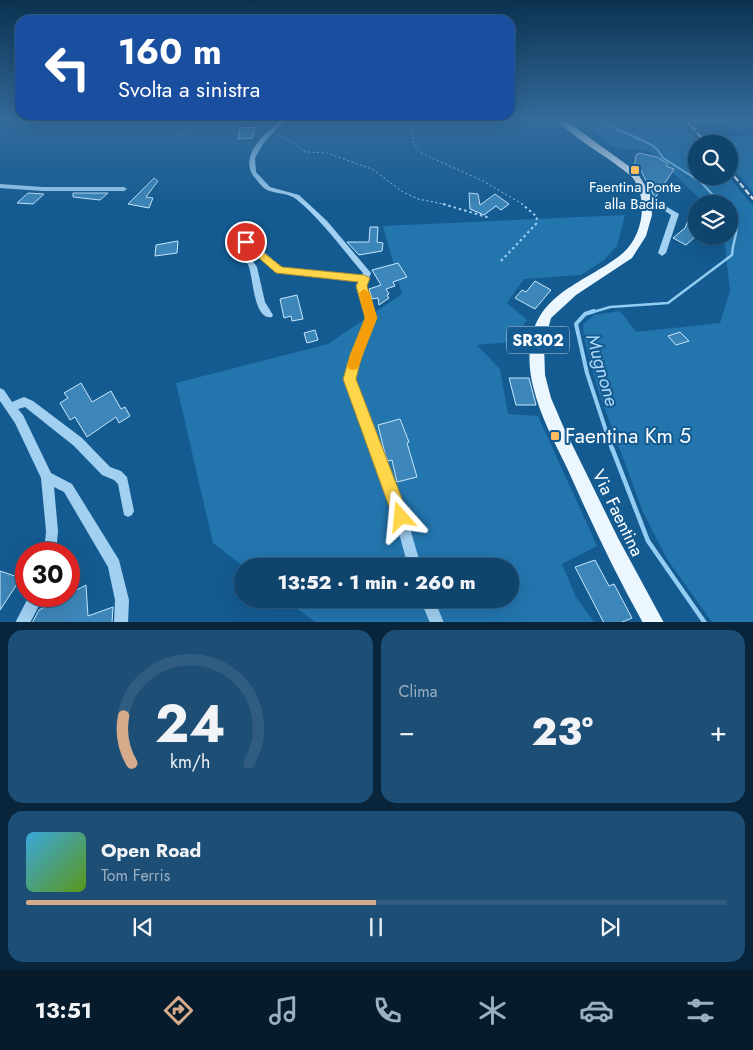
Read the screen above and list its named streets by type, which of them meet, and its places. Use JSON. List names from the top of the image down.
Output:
{
  "streets": {
    "main road": ["SR302", "Via Faentina"]
  },
  "water": ["Mugnone"],
  "places": {
    "transit": ["Faentina Ponte alla Badia", "Faentina Km 5"]
  },
  "page": {
    "turn": ["160 m", "Svolta a sinistra"],
    "limit": "30",
    "trip": "13:52 · 1 min · 260 m",
    "tile": "Clima",
    "heat": ["−", "23°", "+"],
    "song": ["Open Road", "Tom Ferris"],
    "tabs": "13:51",
    "gauge": ["24", "km/h"]
  }
}
